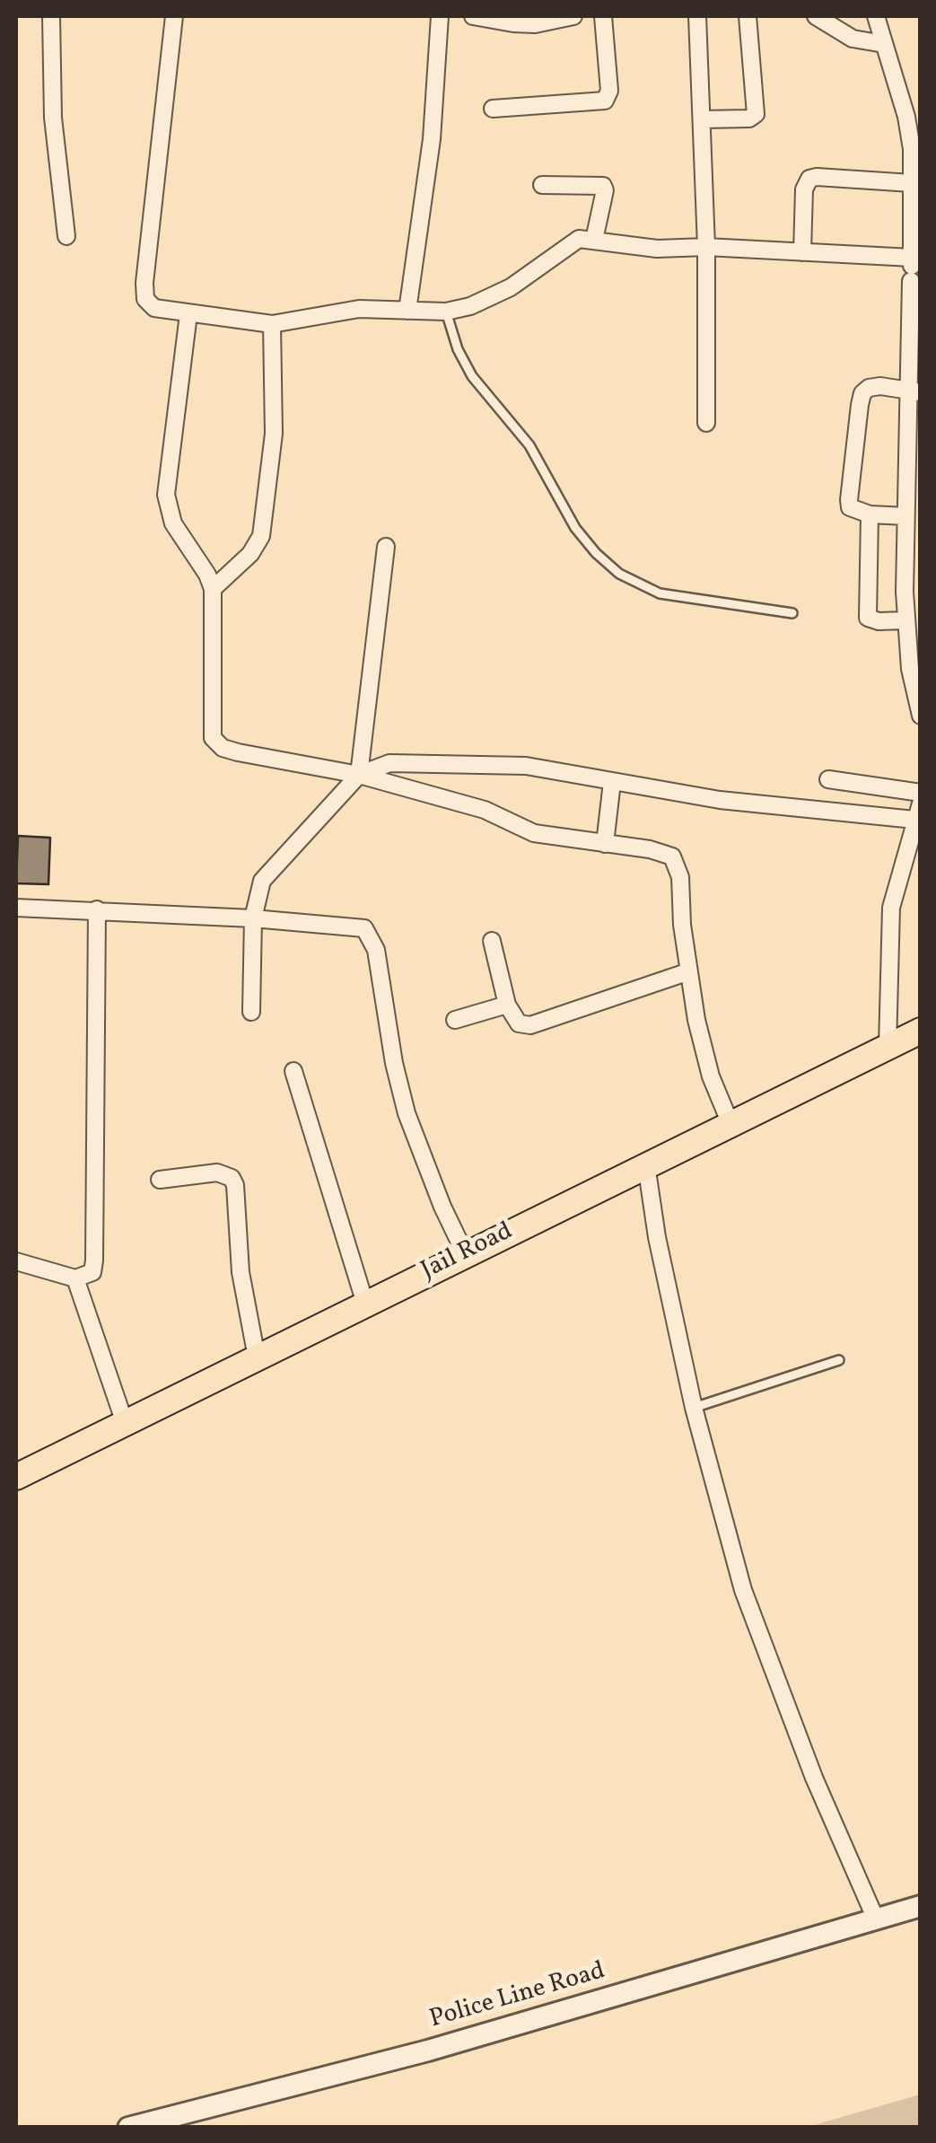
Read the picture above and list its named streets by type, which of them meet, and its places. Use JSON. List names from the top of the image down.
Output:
{
  "streets": {
    "main road": ["Jail Road"],
    "street": ["Police Line Road"]
  }
}
